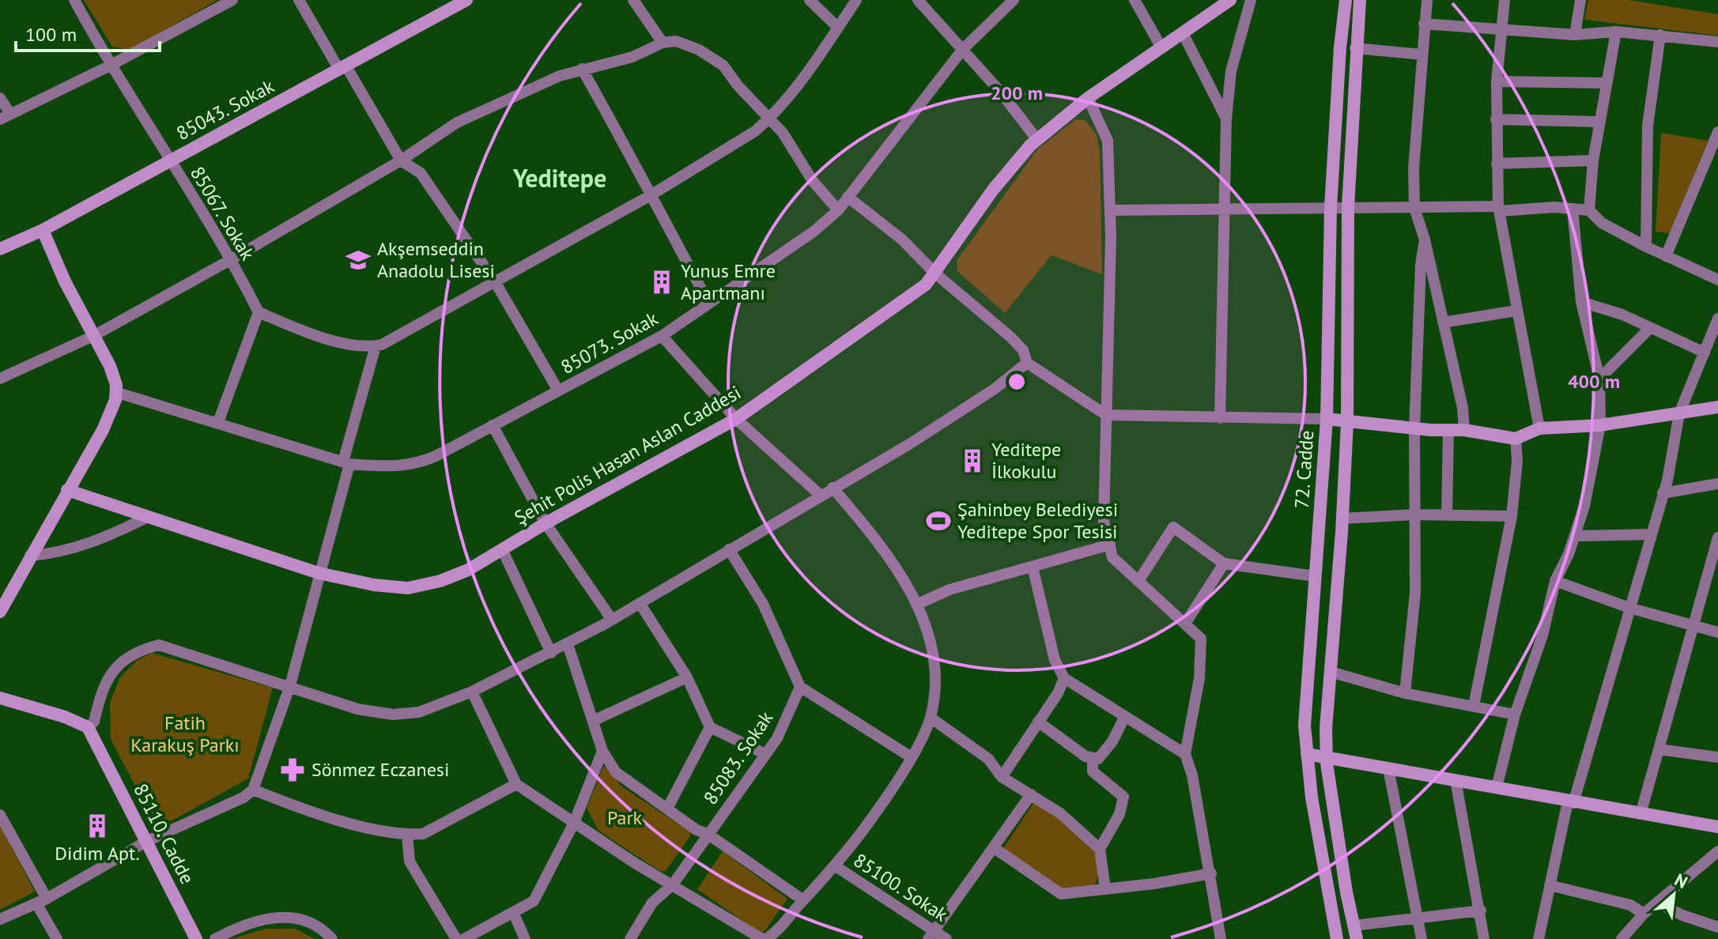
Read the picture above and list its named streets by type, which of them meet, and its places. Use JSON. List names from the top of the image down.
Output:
{
  "streets": {
    "street": [
      "85043. Sokak",
      "85067. Sokak",
      "85073. Sokak",
      "Şehit Polis Hasan Aslan Caddesi",
      "72. Cadde",
      "85083. Sokak",
      "85110. Cadde",
      "85100. Sokak"
    ]
  },
  "crossings": [
    ["85043. Sokak", "85067. Sokak"]
  ],
  "districts": ["Yeditepe"],
  "parks": ["Fatih Karakuş Parkı", "Park"],
  "places": {
    "school or university": ["Akşemseddin Anadolu Lisesi"],
    "building": ["Yunus Emre Apartmanı", "Yeditepe İlkokulu", "Didim Apt."],
    "sports": ["Şahinbey Belediyesi Yeditepe Spor Tesisi"],
    "pharmacy": ["Sönmez Eczanesi"]
  },
  "scale_bar": "100 m",
  "north": "top right",
  "rings": ["200 m", "400 m"]
}
